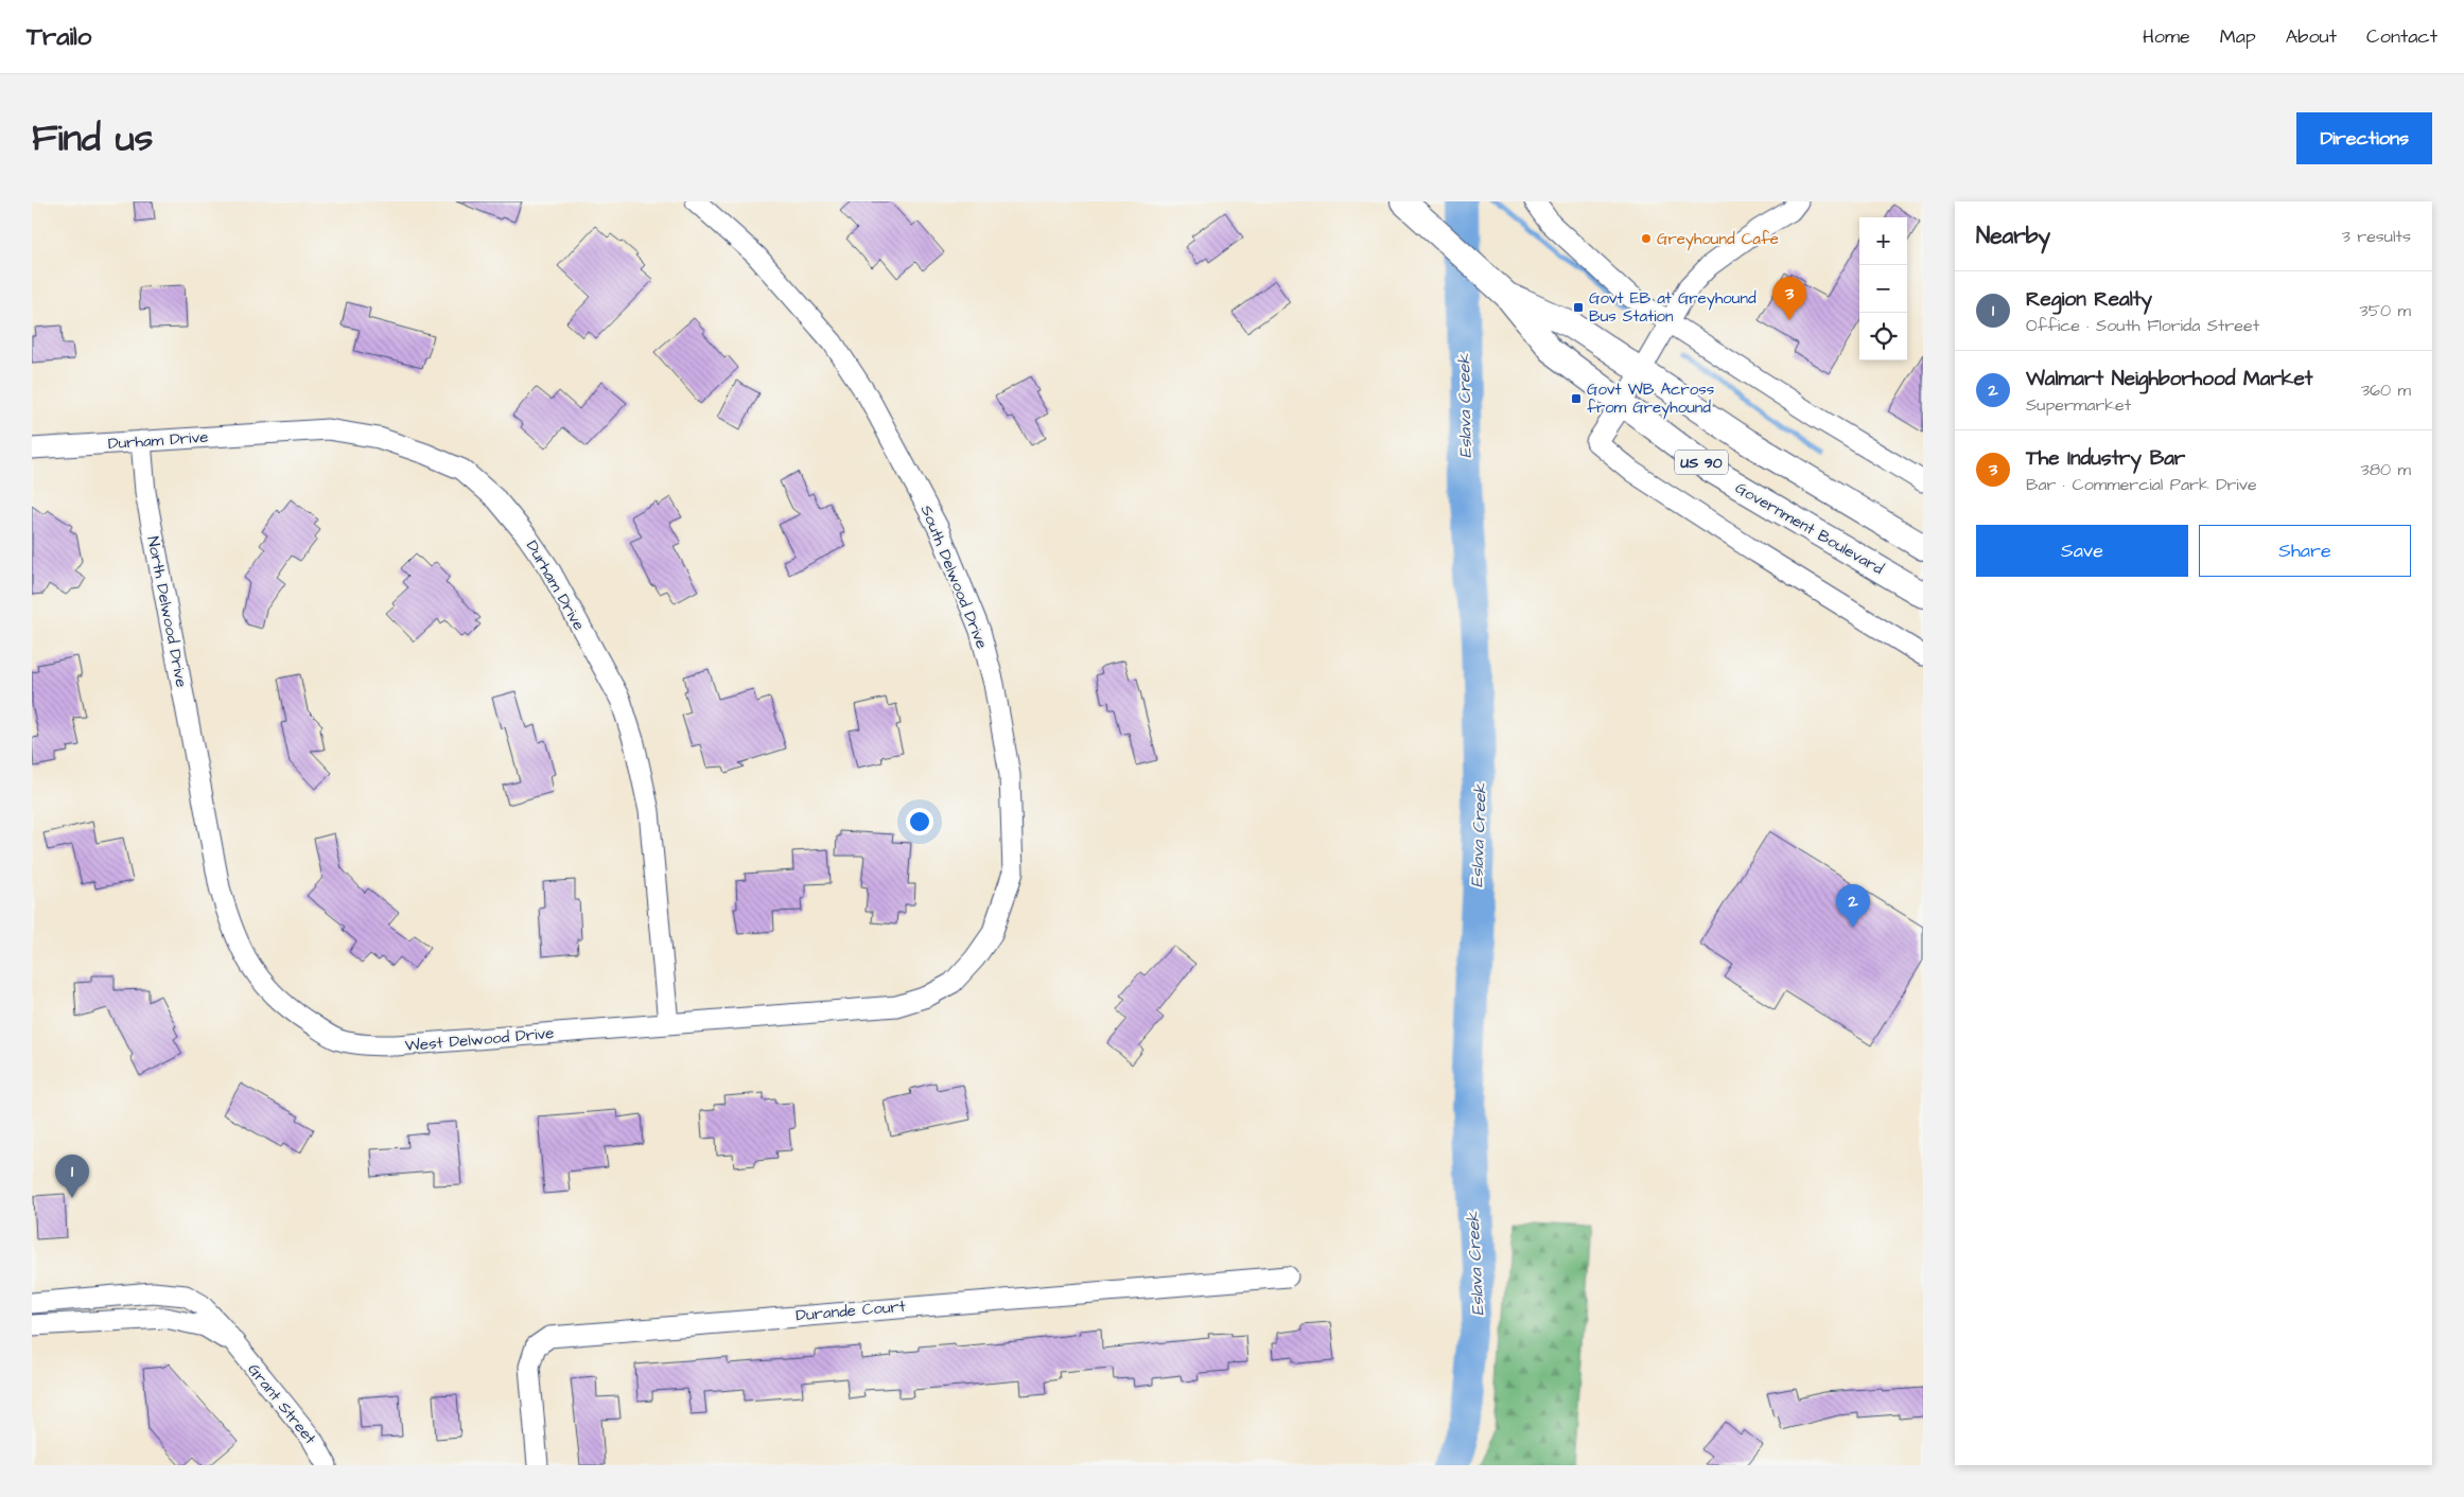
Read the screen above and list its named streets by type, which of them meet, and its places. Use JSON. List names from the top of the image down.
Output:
{
  "streets": {
    "main road": ["US 90", "Government Boulevard"],
    "street": [
      "Durham Drive",
      "South Delwood Drive",
      "North Delwood Drive",
      "West Delwood Drive",
      "Durande Court",
      "Grant Street"
    ]
  },
  "crossings": [
    ["Durham Drive", "North Delwood Drive"],
    ["Durham Drive", "West Delwood Drive"],
    ["South Delwood Drive", "West Delwood Drive"],
    ["North Delwood Drive", "West Delwood Drive"]
  ],
  "water": ["Eslava Creek"],
  "places": {
    "other": ["Greyhound Cafe"],
    "transit": ["Govt EB at Greyhound Bus Station", "Govt WB Across from Greyhound"]
  },
  "page": {
    "header": "Trailo",
    "nav": [
      "Home",
      "Map",
      "About",
      "Contact"
    ],
    "title": "Find us",
    "buttons": [
      "Directions",
      ["Save", "Share"]
    ],
    "heading": ["Nearby", "3 results"],
    "map_buttons": ["+", "−"],
    "list": [
      {
        "mark": "1",
        "name": "Region Realty",
        "note": "Office · South Florida Street",
        "value": "350 m"
      },
      {
        "mark": "2",
        "name": "Walmart Neighborhood Market",
        "note": "Supermarket",
        "value": "360 m"
      },
      {
        "mark": "3",
        "name": "The Industry Bar",
        "note": "Bar · Commercial Park Drive",
        "value": "380 m"
      }
    ],
    "pins": ["3", "2", "1"]
  }
}
